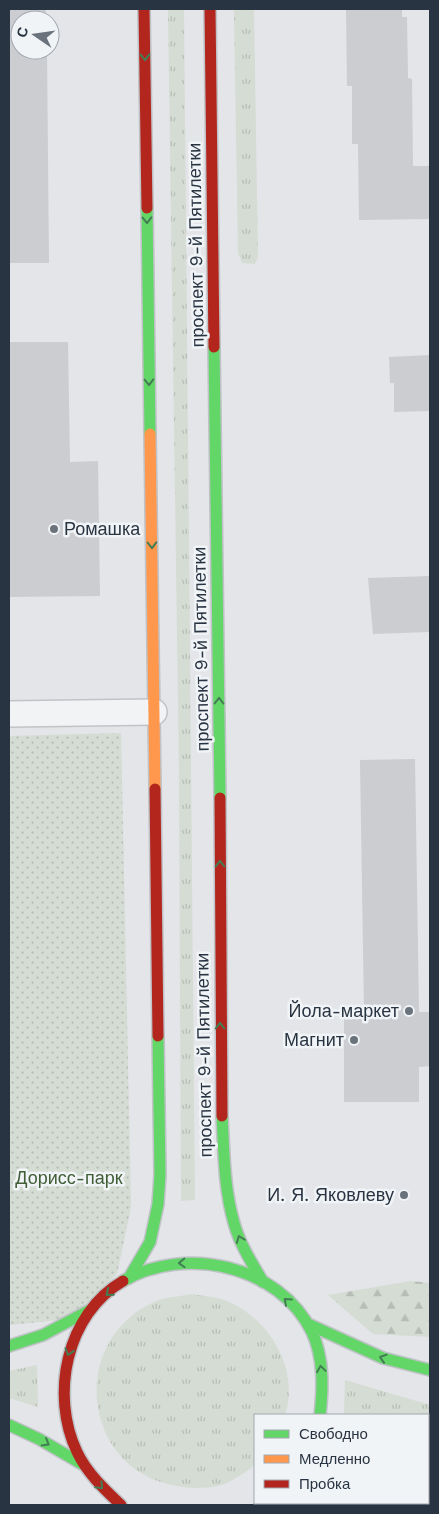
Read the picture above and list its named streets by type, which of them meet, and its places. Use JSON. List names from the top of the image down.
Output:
{
  "streets": {
    "main road": ["проспект 9-й Пятилетки"]
  },
  "parks": ["Дорисс-парк"],
  "places": [
    "Ромашка",
    "Йола-маркет",
    "Магнит",
    "И. Я. Яковлеву"
  ],
  "legend": ["Свободно", "Медленно", "Пробка"],
  "north": "left"
}
